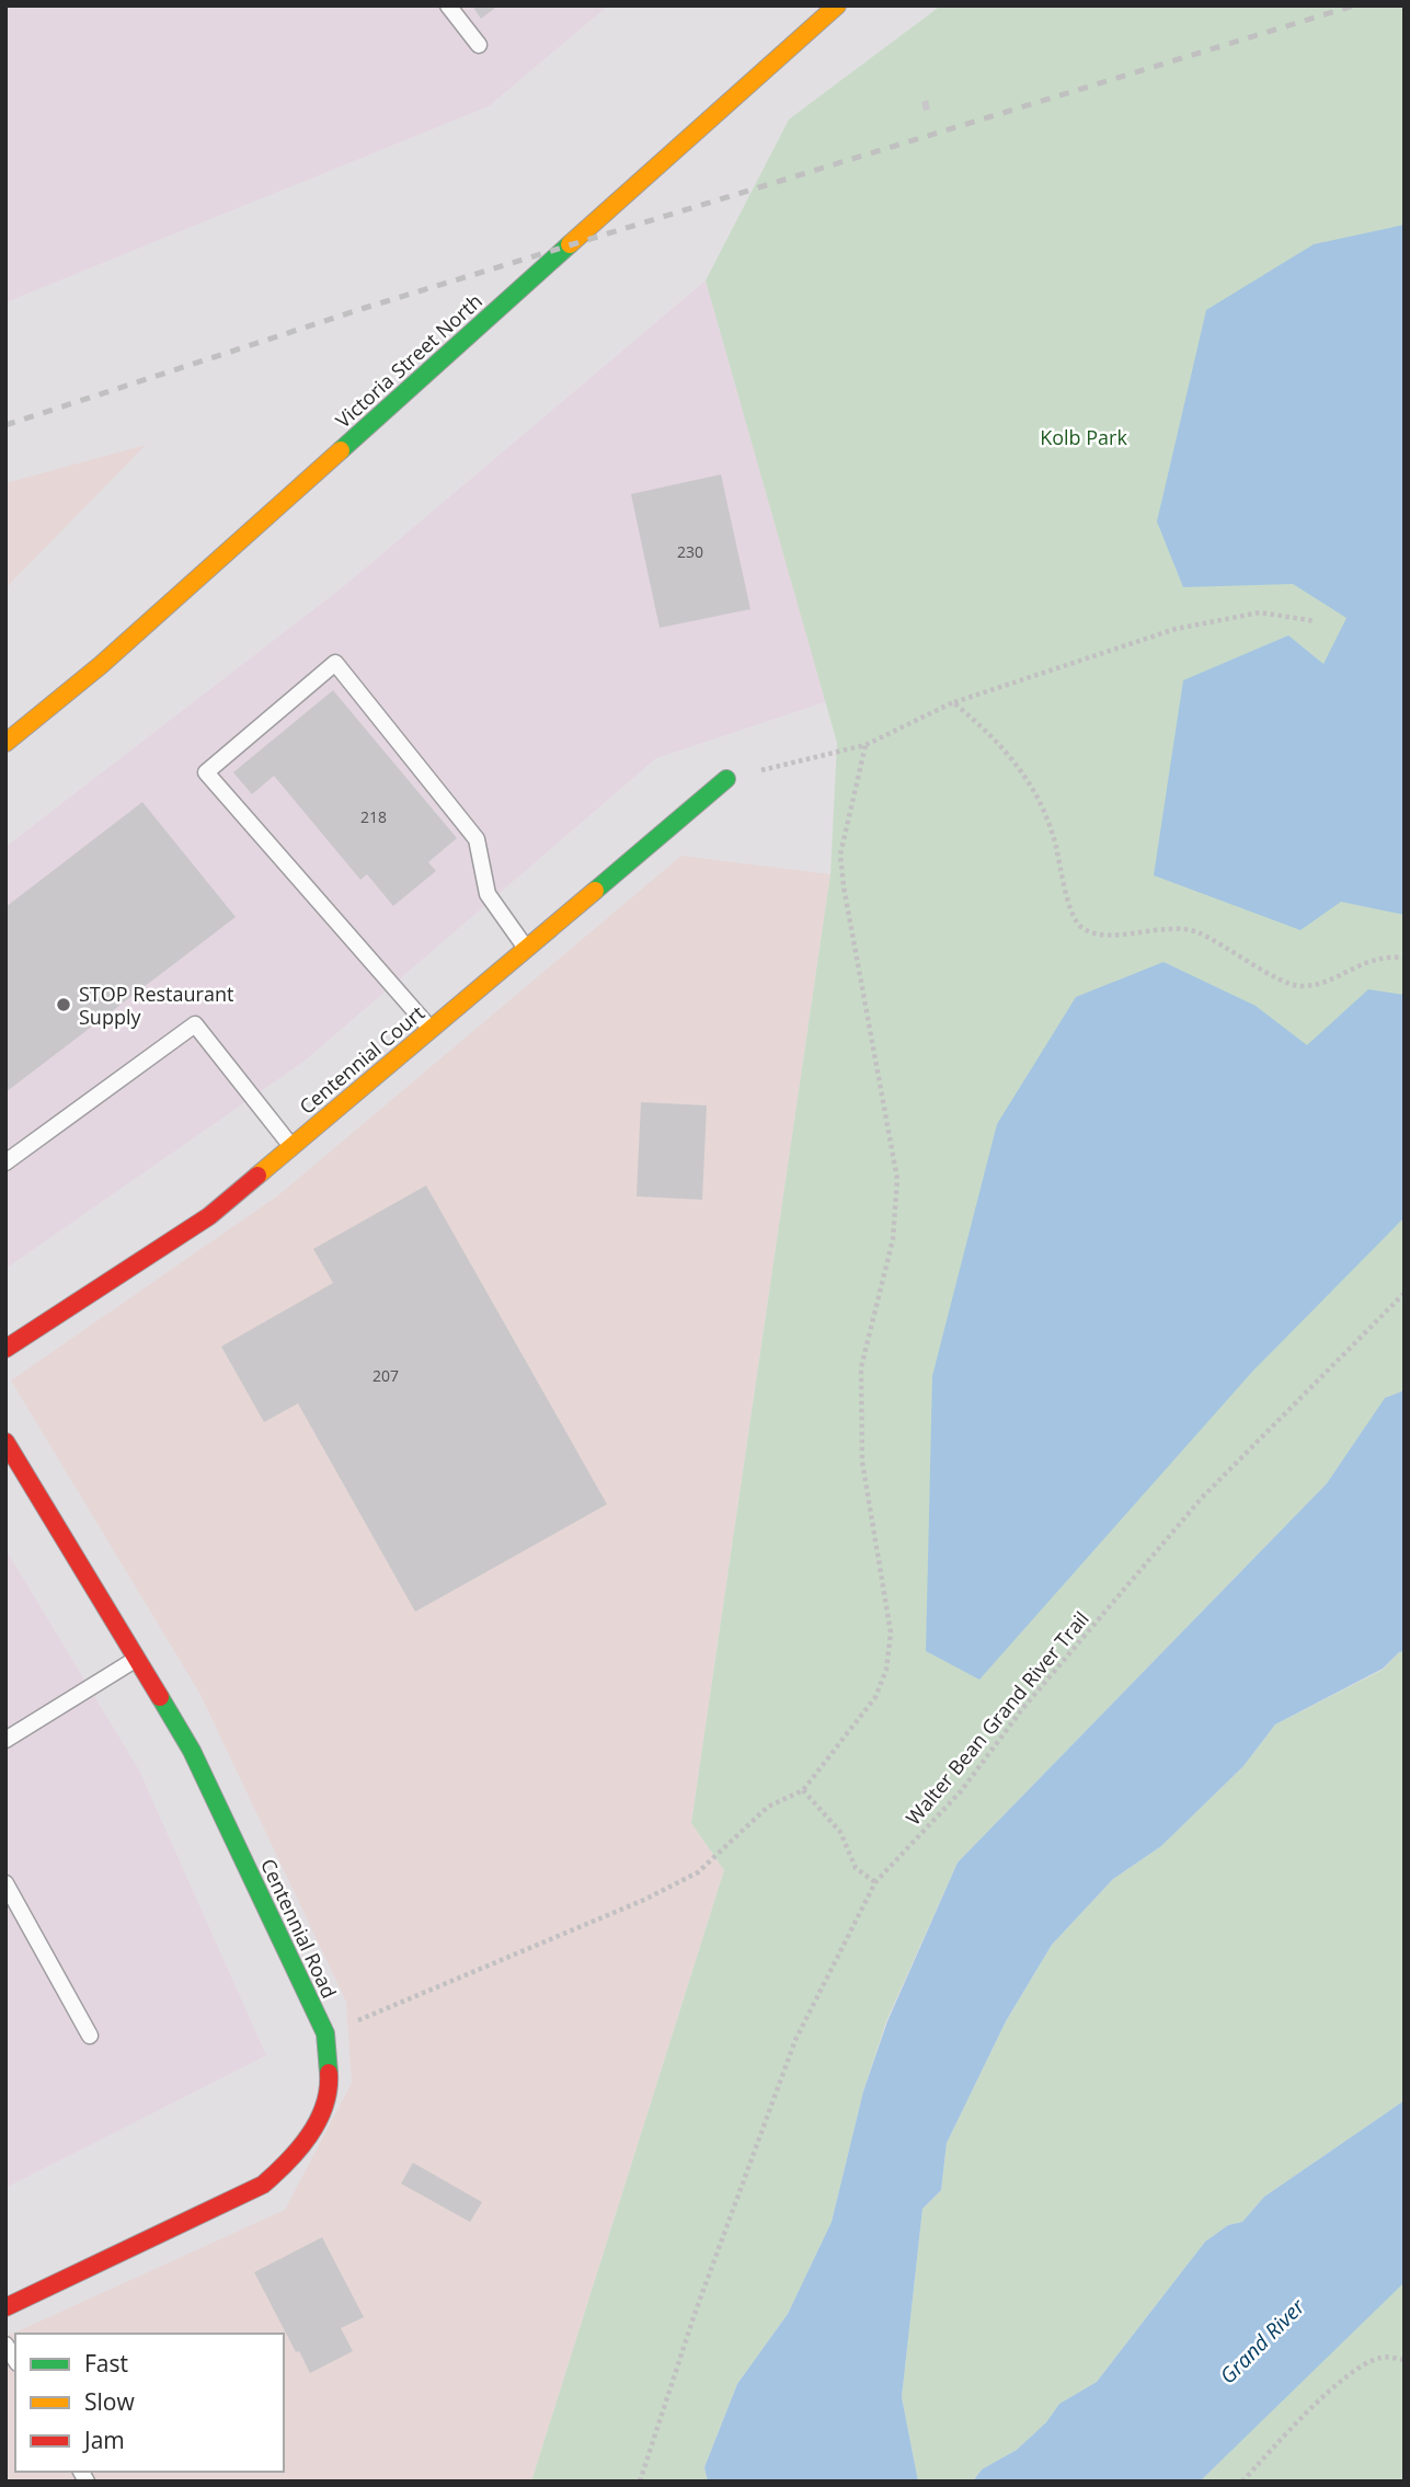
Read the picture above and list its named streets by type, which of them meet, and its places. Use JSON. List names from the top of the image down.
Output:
{
  "streets": {
    "street": ["Victoria Street North", "Centennial Court", "Centennial Road"],
    "path": ["Walter Bean Grand River Trail"]
  },
  "water": ["Grand River"],
  "parks": ["Kolb Park"],
  "places": ["STOP Restaurant Supply"],
  "house_numbers": ["230", "218", "207"],
  "legend": ["Fast", "Slow", "Jam"]
}
